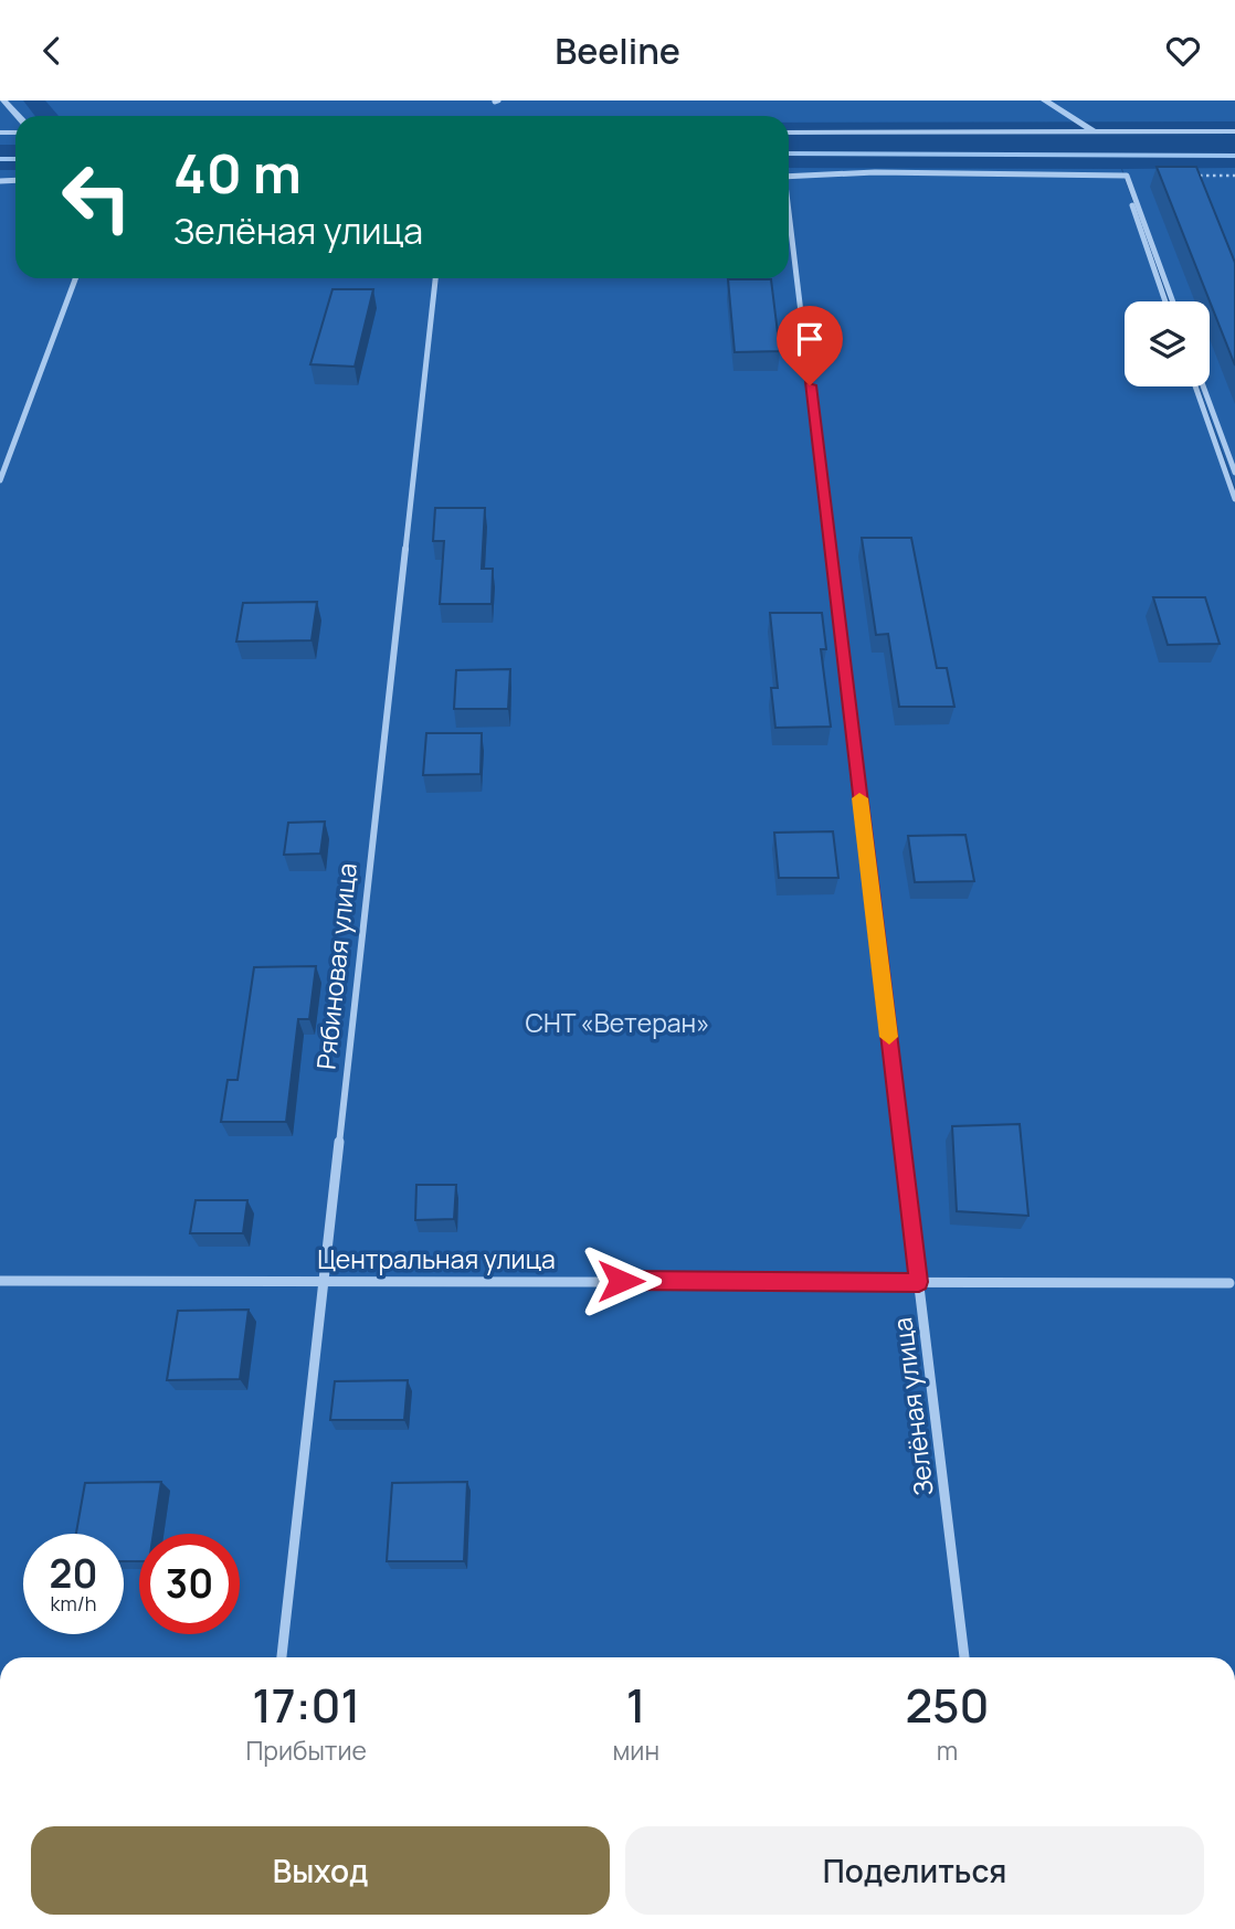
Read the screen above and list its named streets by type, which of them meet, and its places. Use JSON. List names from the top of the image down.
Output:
{
  "streets": {
    "street": ["Рябиновая улица", "Центральная улица", "Зелёная улица"]
  },
  "crossings": [
    ["Рябиновая улица", "Центральная улица"],
    ["Центральная улица", "Зелёная улица"]
  ],
  "parks": ["СНТ «Ветеран»"],
  "page": {
    "header": "Beeline",
    "turn": ["40 m", "Зелёная улица"],
    "speed": "20 km/h",
    "limit": "30",
    "eta": [
      "17:01",
      "Прибытие",
      "1",
      "мин",
      "250",
      "m"
    ],
    "buttons": ["Выход", "Поделиться"]
  }
}
